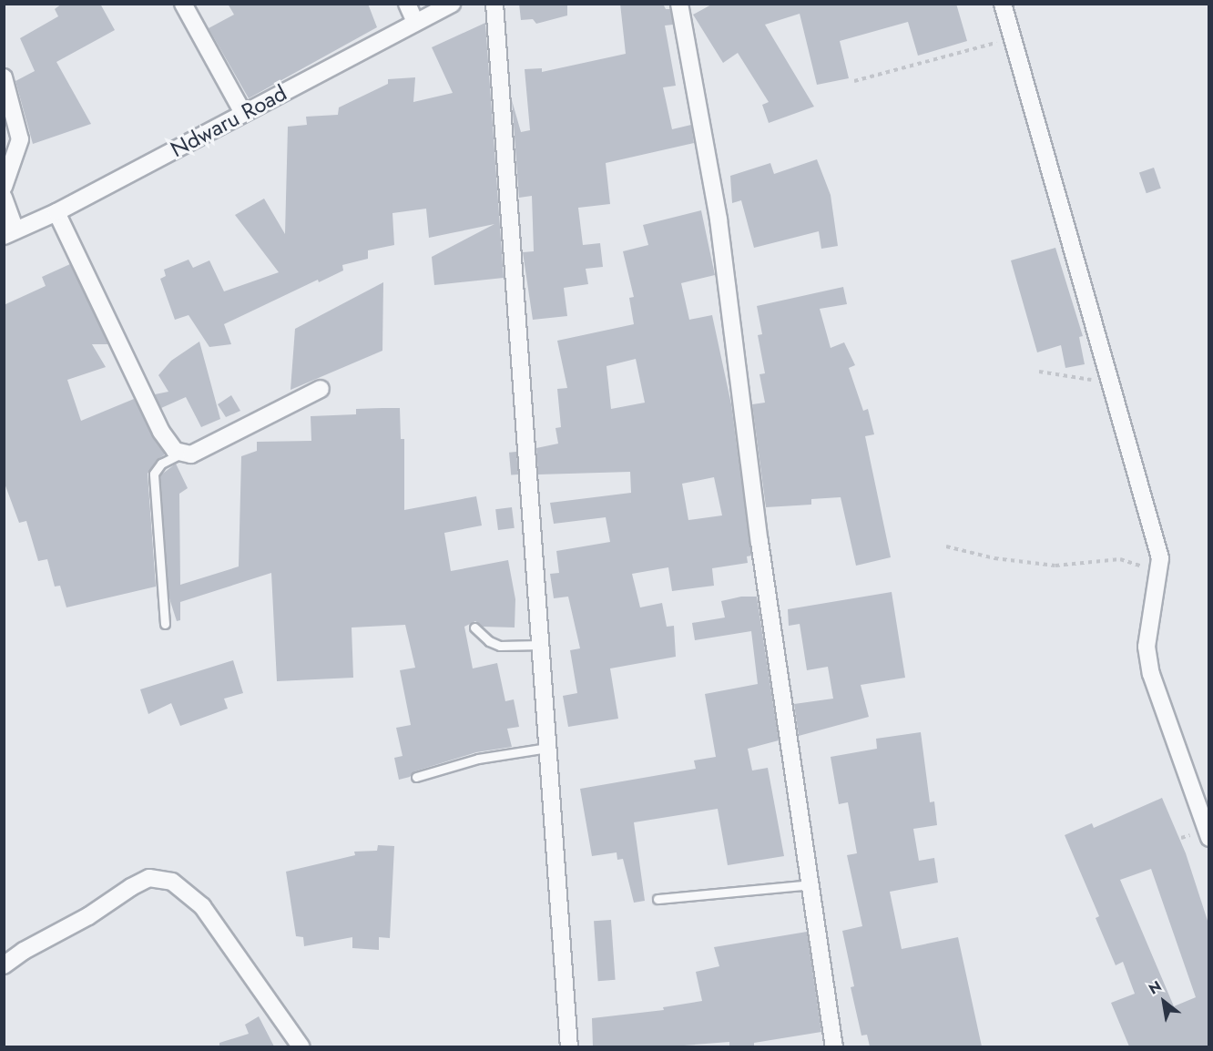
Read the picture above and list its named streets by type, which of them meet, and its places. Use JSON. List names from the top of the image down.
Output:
{
  "streets": {
    "street": ["Ndwaru Road"]
  },
  "north": "top left"
}
